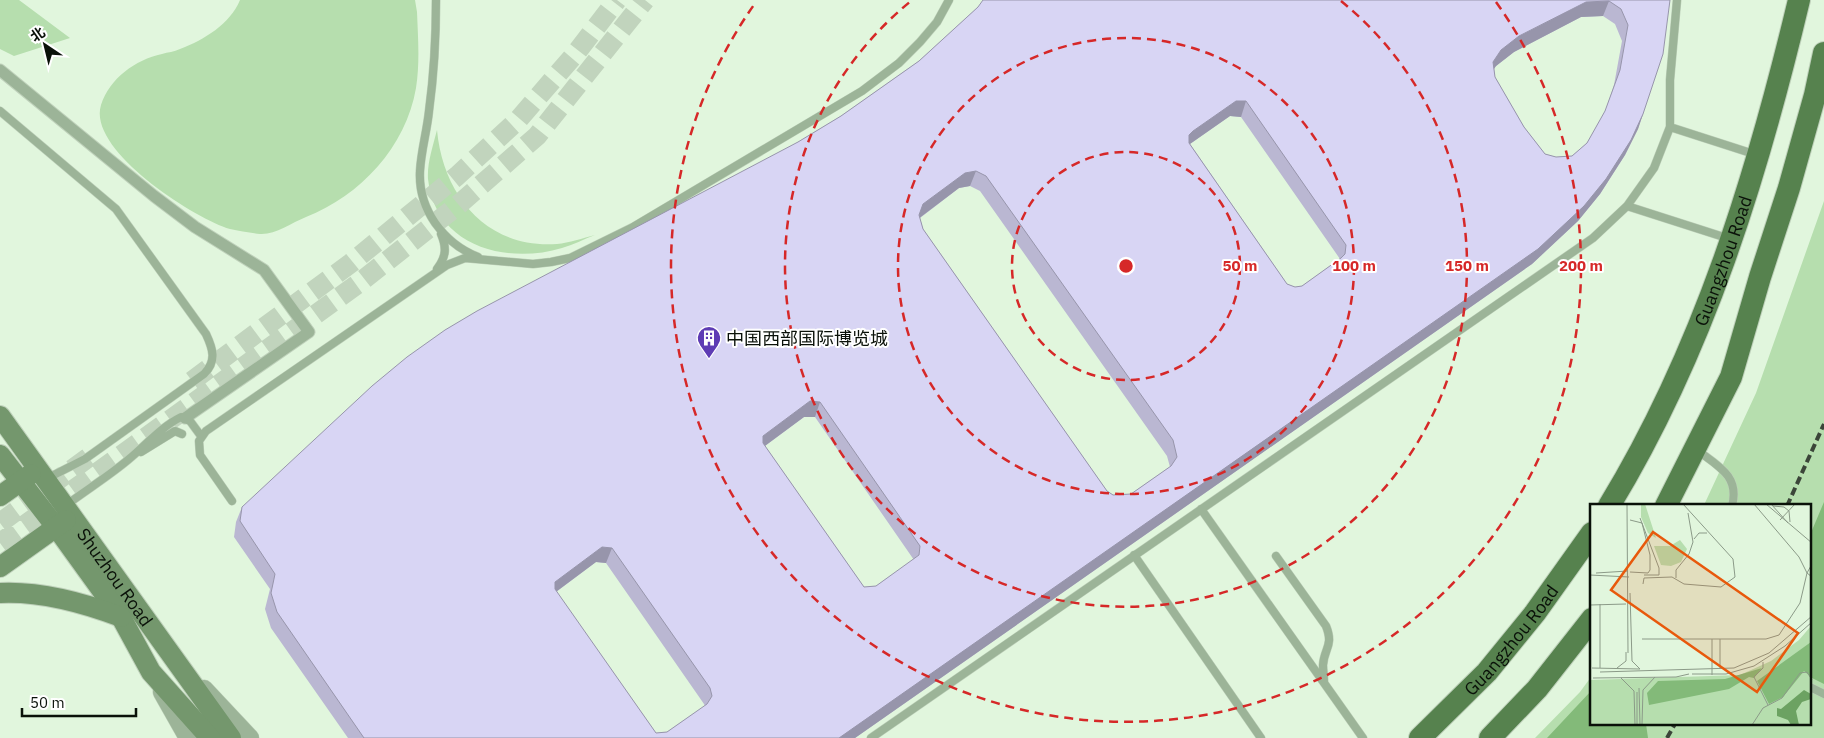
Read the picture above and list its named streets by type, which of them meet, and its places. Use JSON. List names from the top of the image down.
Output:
{
  "streets": {
    "main road": ["Guangzhou Road", "Shuzhou Road"]
  },
  "places": {
    "building": ["中国西部国际博览城"]
  },
  "scale_bar": "50 m",
  "north": "top left",
  "rings": [
    "50 m",
    "100 m",
    "150 m",
    "200 m"
  ]
}
